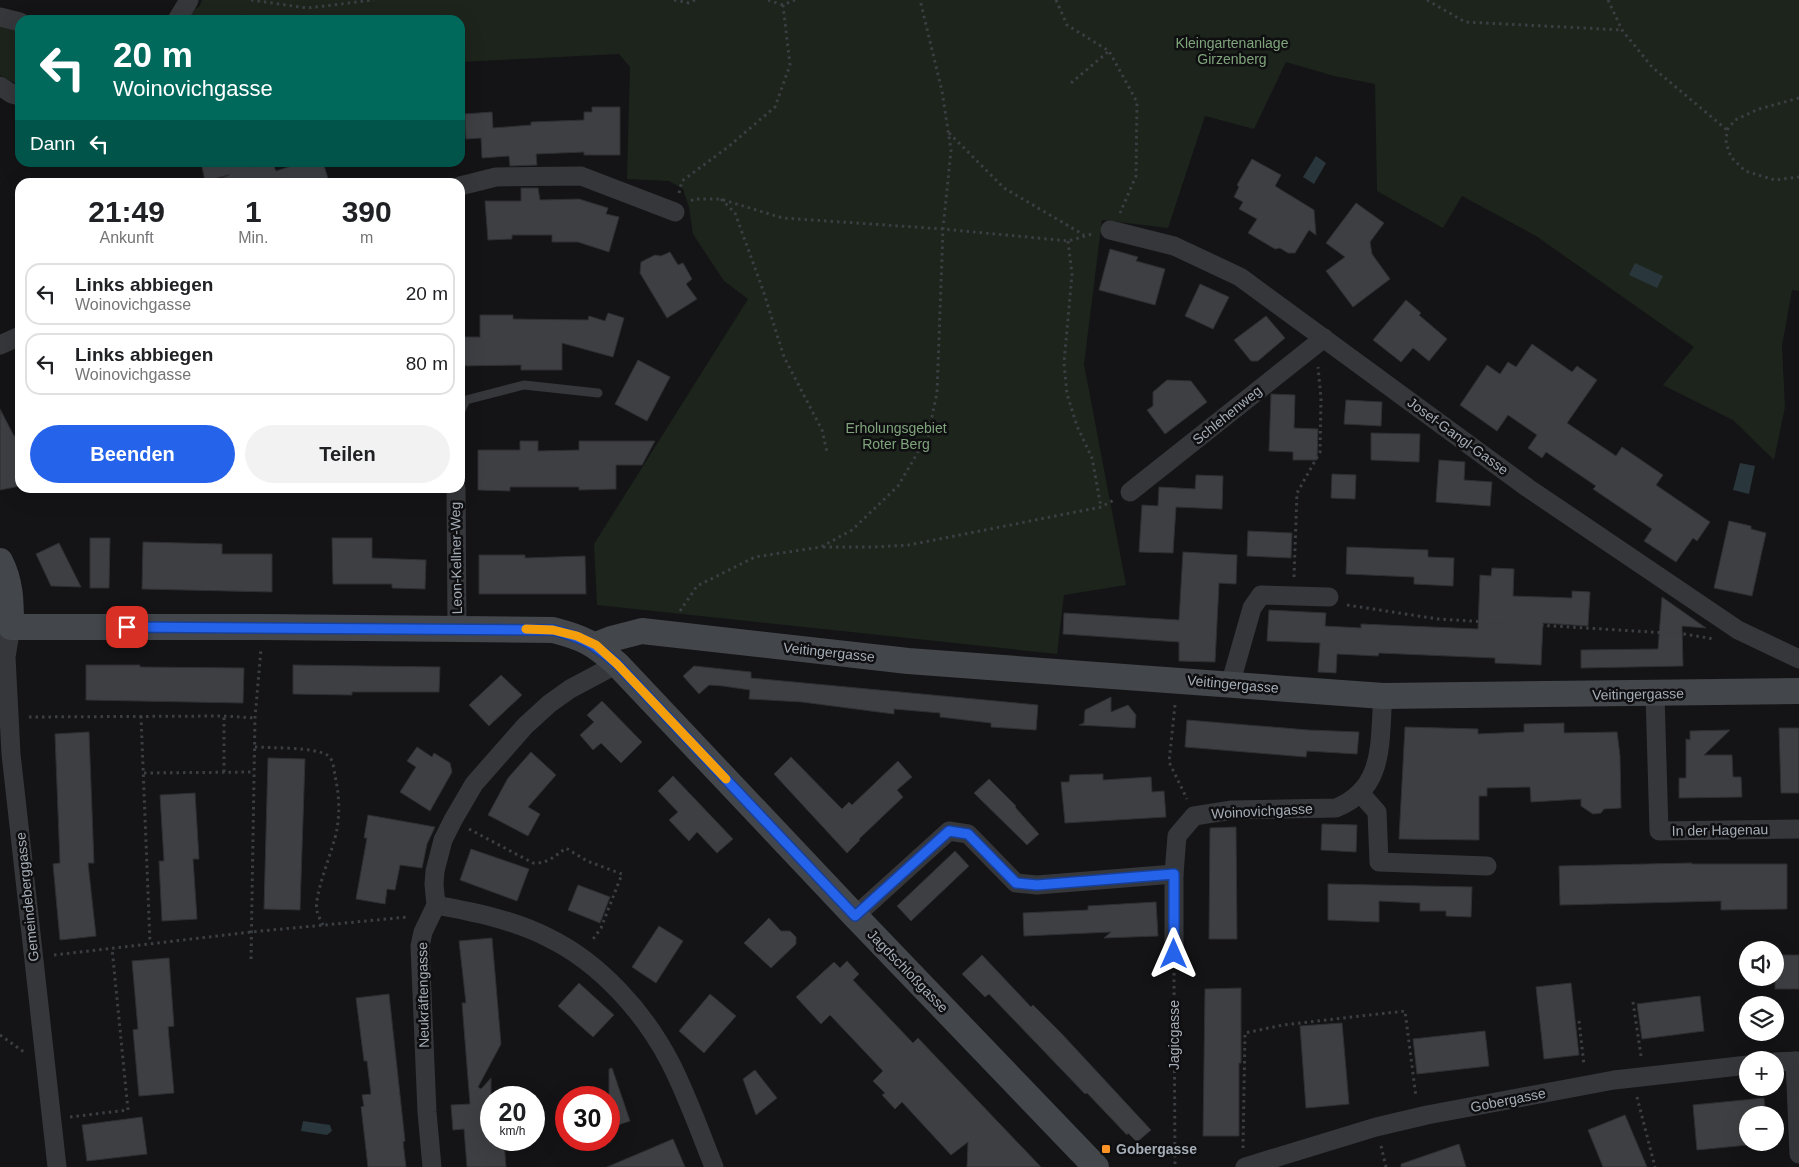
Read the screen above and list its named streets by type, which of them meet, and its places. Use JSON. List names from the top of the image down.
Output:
{
  "streets": {
    "street": [
      "Schlehenweg",
      "Josef-Gangl-Gasse",
      "Leon-Kellner-Weg",
      "Veitingergasse",
      "Woinovichgasse",
      "In der Hagenau",
      "Gemeindeberggasse",
      "Jagdschloßgasse",
      "Neukräftengasse",
      "Gobergasse"
    ],
    "path": ["Jagicgasse"]
  },
  "crossings": [
    ["Schlehenweg", "Josef-Gangl-Gasse"],
    ["Veitingergasse", "Woinovichgasse"],
    ["Veitingergasse", "In der Hagenau"],
    ["Veitingergasse", "Jagdschloßgasse"],
    ["Jagdschloßgasse", "Neukräftengasse"]
  ],
  "parks": ["Kleingartenanlage Girzenberg", "Erholungsgebiet Roter Berg"],
  "places": {
    "transit": ["Gobergasse"]
  },
  "page": {
    "turn": ["20 m", "Woinovichgasse"],
    "then": "Dann",
    "eta": [
      "21:49",
      "Ankunft",
      "1",
      "Min.",
      "390",
      "m"
    ],
    "list": [
      {
        "name": "Links abbiegen",
        "note": "Woinovichgasse",
        "value": "20 m"
      },
      {
        "name": "Links abbiegen",
        "note": "Woinovichgasse",
        "value": "80 m"
      }
    ],
    "buttons": ["Beenden", "Teilen"],
    "map_buttons": ["+", "−"],
    "speed": "20 km/h",
    "limit": "30"
  }
}
